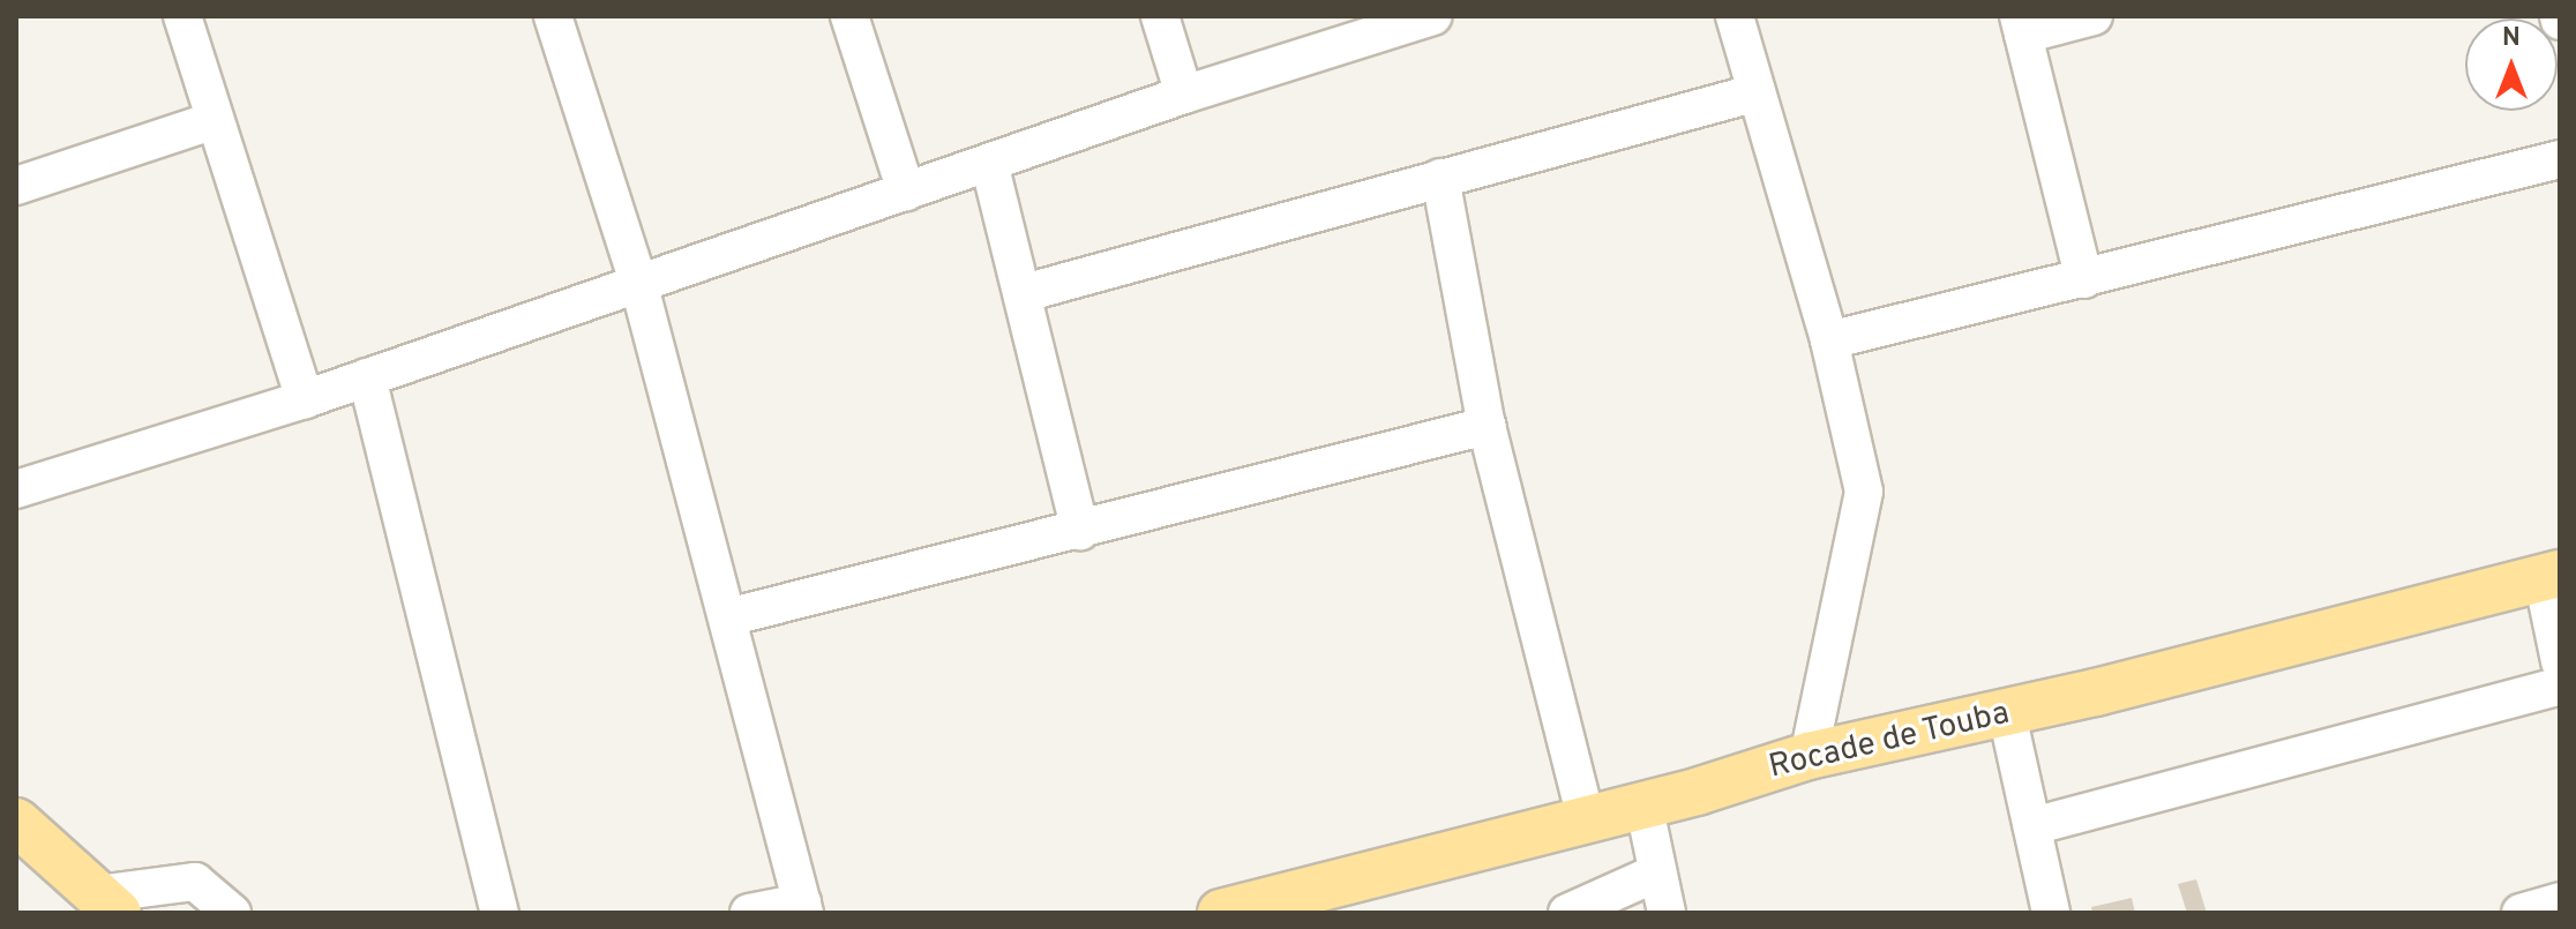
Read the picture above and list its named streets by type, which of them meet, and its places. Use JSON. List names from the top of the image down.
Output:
{
  "streets": {
    "main road": ["Rocade de Touba"]
  },
  "north": "top"
}
